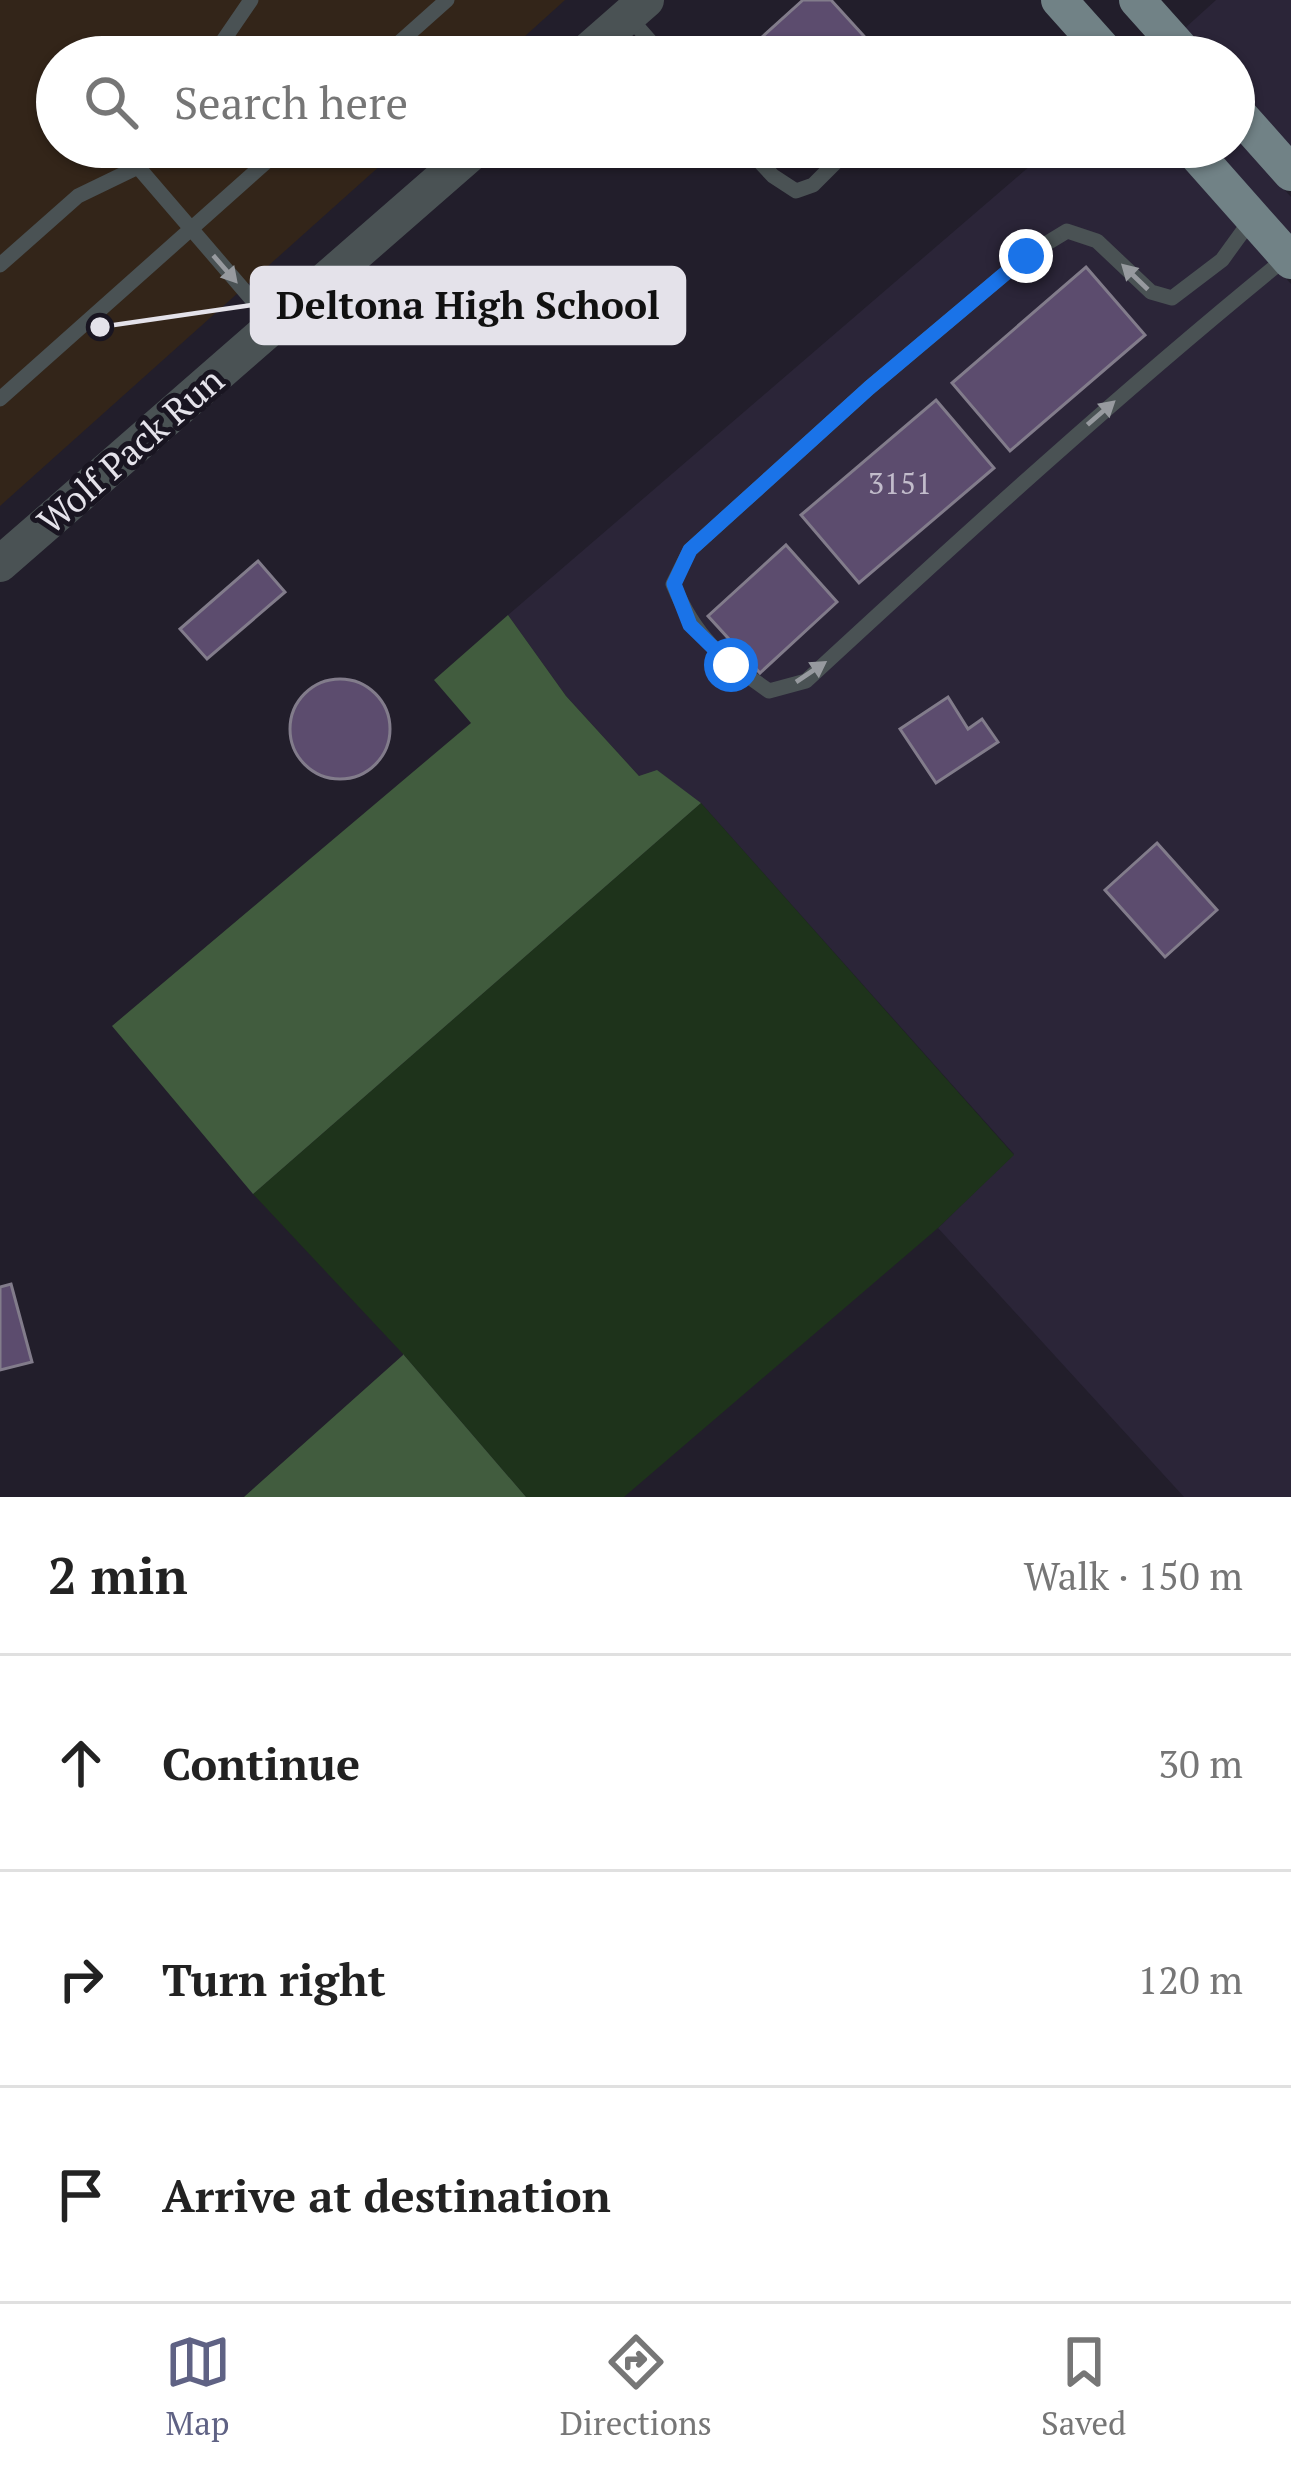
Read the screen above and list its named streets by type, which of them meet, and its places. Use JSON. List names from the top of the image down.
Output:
{
  "streets": {
    "street": ["Wolf Pack Run"]
  },
  "places": ["Deltona High School"],
  "house_numbers": ["3151"],
  "page": {
    "search": "Search here",
    "heading": ["2 min", "Walk · 150 m"],
    "list": [
      ["Continue", "30 m"],
      ["Turn right", "120 m"],
      "Arrive at destination"
    ],
    "nav": ["Map", "Directions", "Saved"]
  }
}
